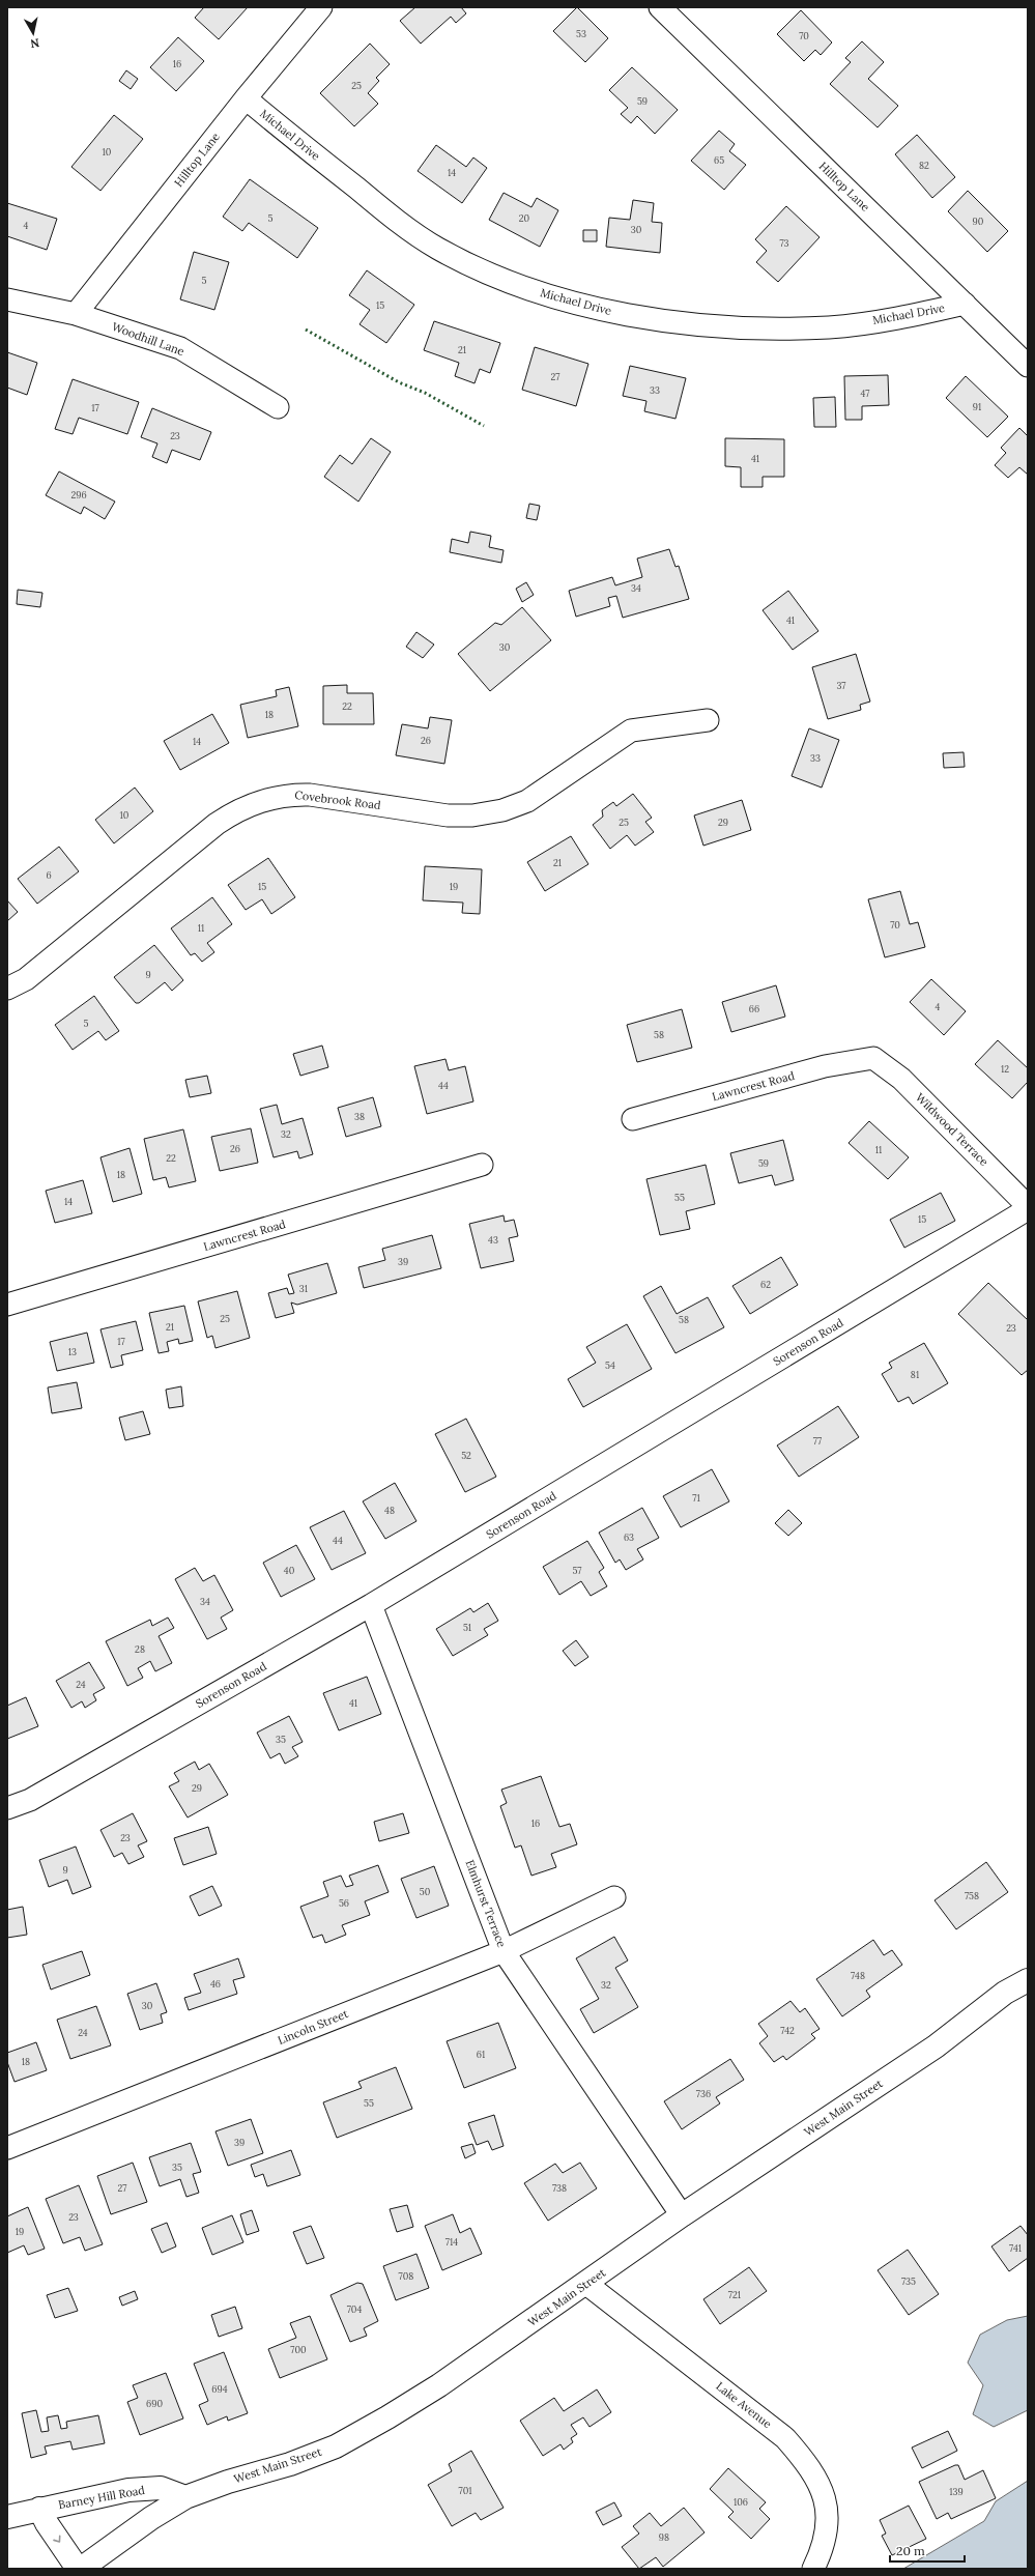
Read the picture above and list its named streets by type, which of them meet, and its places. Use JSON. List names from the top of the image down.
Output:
{
  "streets": {
    "street": [
      "Michael Drive",
      "Hilltop Lane",
      "Woodhill Lane",
      "Covebrook Road",
      "Lawncrest Road",
      "Wildwood Terrace",
      "Sorenson Road",
      "Elmhurst Terrace",
      "Lincoln Street",
      "West Main Street",
      "Lake Avenue",
      "Barney Hill Road"
    ]
  },
  "crossings": [
    ["Michael Drive", "Hilltop Lane"],
    ["Hilltop Lane", "Woodhill Lane"],
    ["Lawncrest Road", "Wildwood Terrace"],
    ["Sorenson Road", "Elmhurst Terrace"],
    ["Elmhurst Terrace", "Lincoln Street"],
    ["Elmhurst Terrace", "West Main Street"],
    ["West Main Street", "Lake Avenue"],
    ["West Main Street", "Barney Hill Road"]
  ],
  "house_numbers": [
    "53",
    "70",
    "16",
    "25",
    "59",
    "10",
    "65",
    "82",
    "14",
    "5",
    "20",
    "90",
    "4",
    "30",
    "73",
    "5",
    "15",
    "21",
    "27",
    "33",
    "47",
    "91",
    "17",
    "23",
    "41",
    "296",
    "34",
    "41",
    "30",
    "37",
    "22",
    "18",
    "26",
    "14",
    "33",
    "10",
    "25",
    "29",
    "21",
    "6",
    "15",
    "19",
    "70",
    "11",
    "9",
    "4",
    "66",
    "5",
    "58",
    "12",
    "44",
    "38",
    "32",
    "26",
    "11",
    "22",
    "59",
    "18",
    "55",
    "14",
    "15",
    "43",
    "39",
    "62",
    "31",
    "25",
    "58",
    "21",
    "23",
    "17",
    "13",
    "54",
    "81",
    "77",
    "52",
    "71",
    "48",
    "63",
    "44",
    "40",
    "57",
    "34",
    "51",
    "28",
    "24",
    "41",
    "35",
    "29",
    "16",
    "23",
    "9",
    "50",
    "758",
    "56",
    "748",
    "46",
    "32",
    "30",
    "742",
    "24",
    "61",
    "18",
    "736",
    "55",
    "39",
    "35",
    "27",
    "738",
    "23",
    "19",
    "714",
    "741",
    "708",
    "735",
    "721",
    "704",
    "700",
    "694",
    "690",
    "701",
    "139",
    "106",
    "98"
  ],
  "scale_bar": "20 m",
  "north": "bottom"
}
